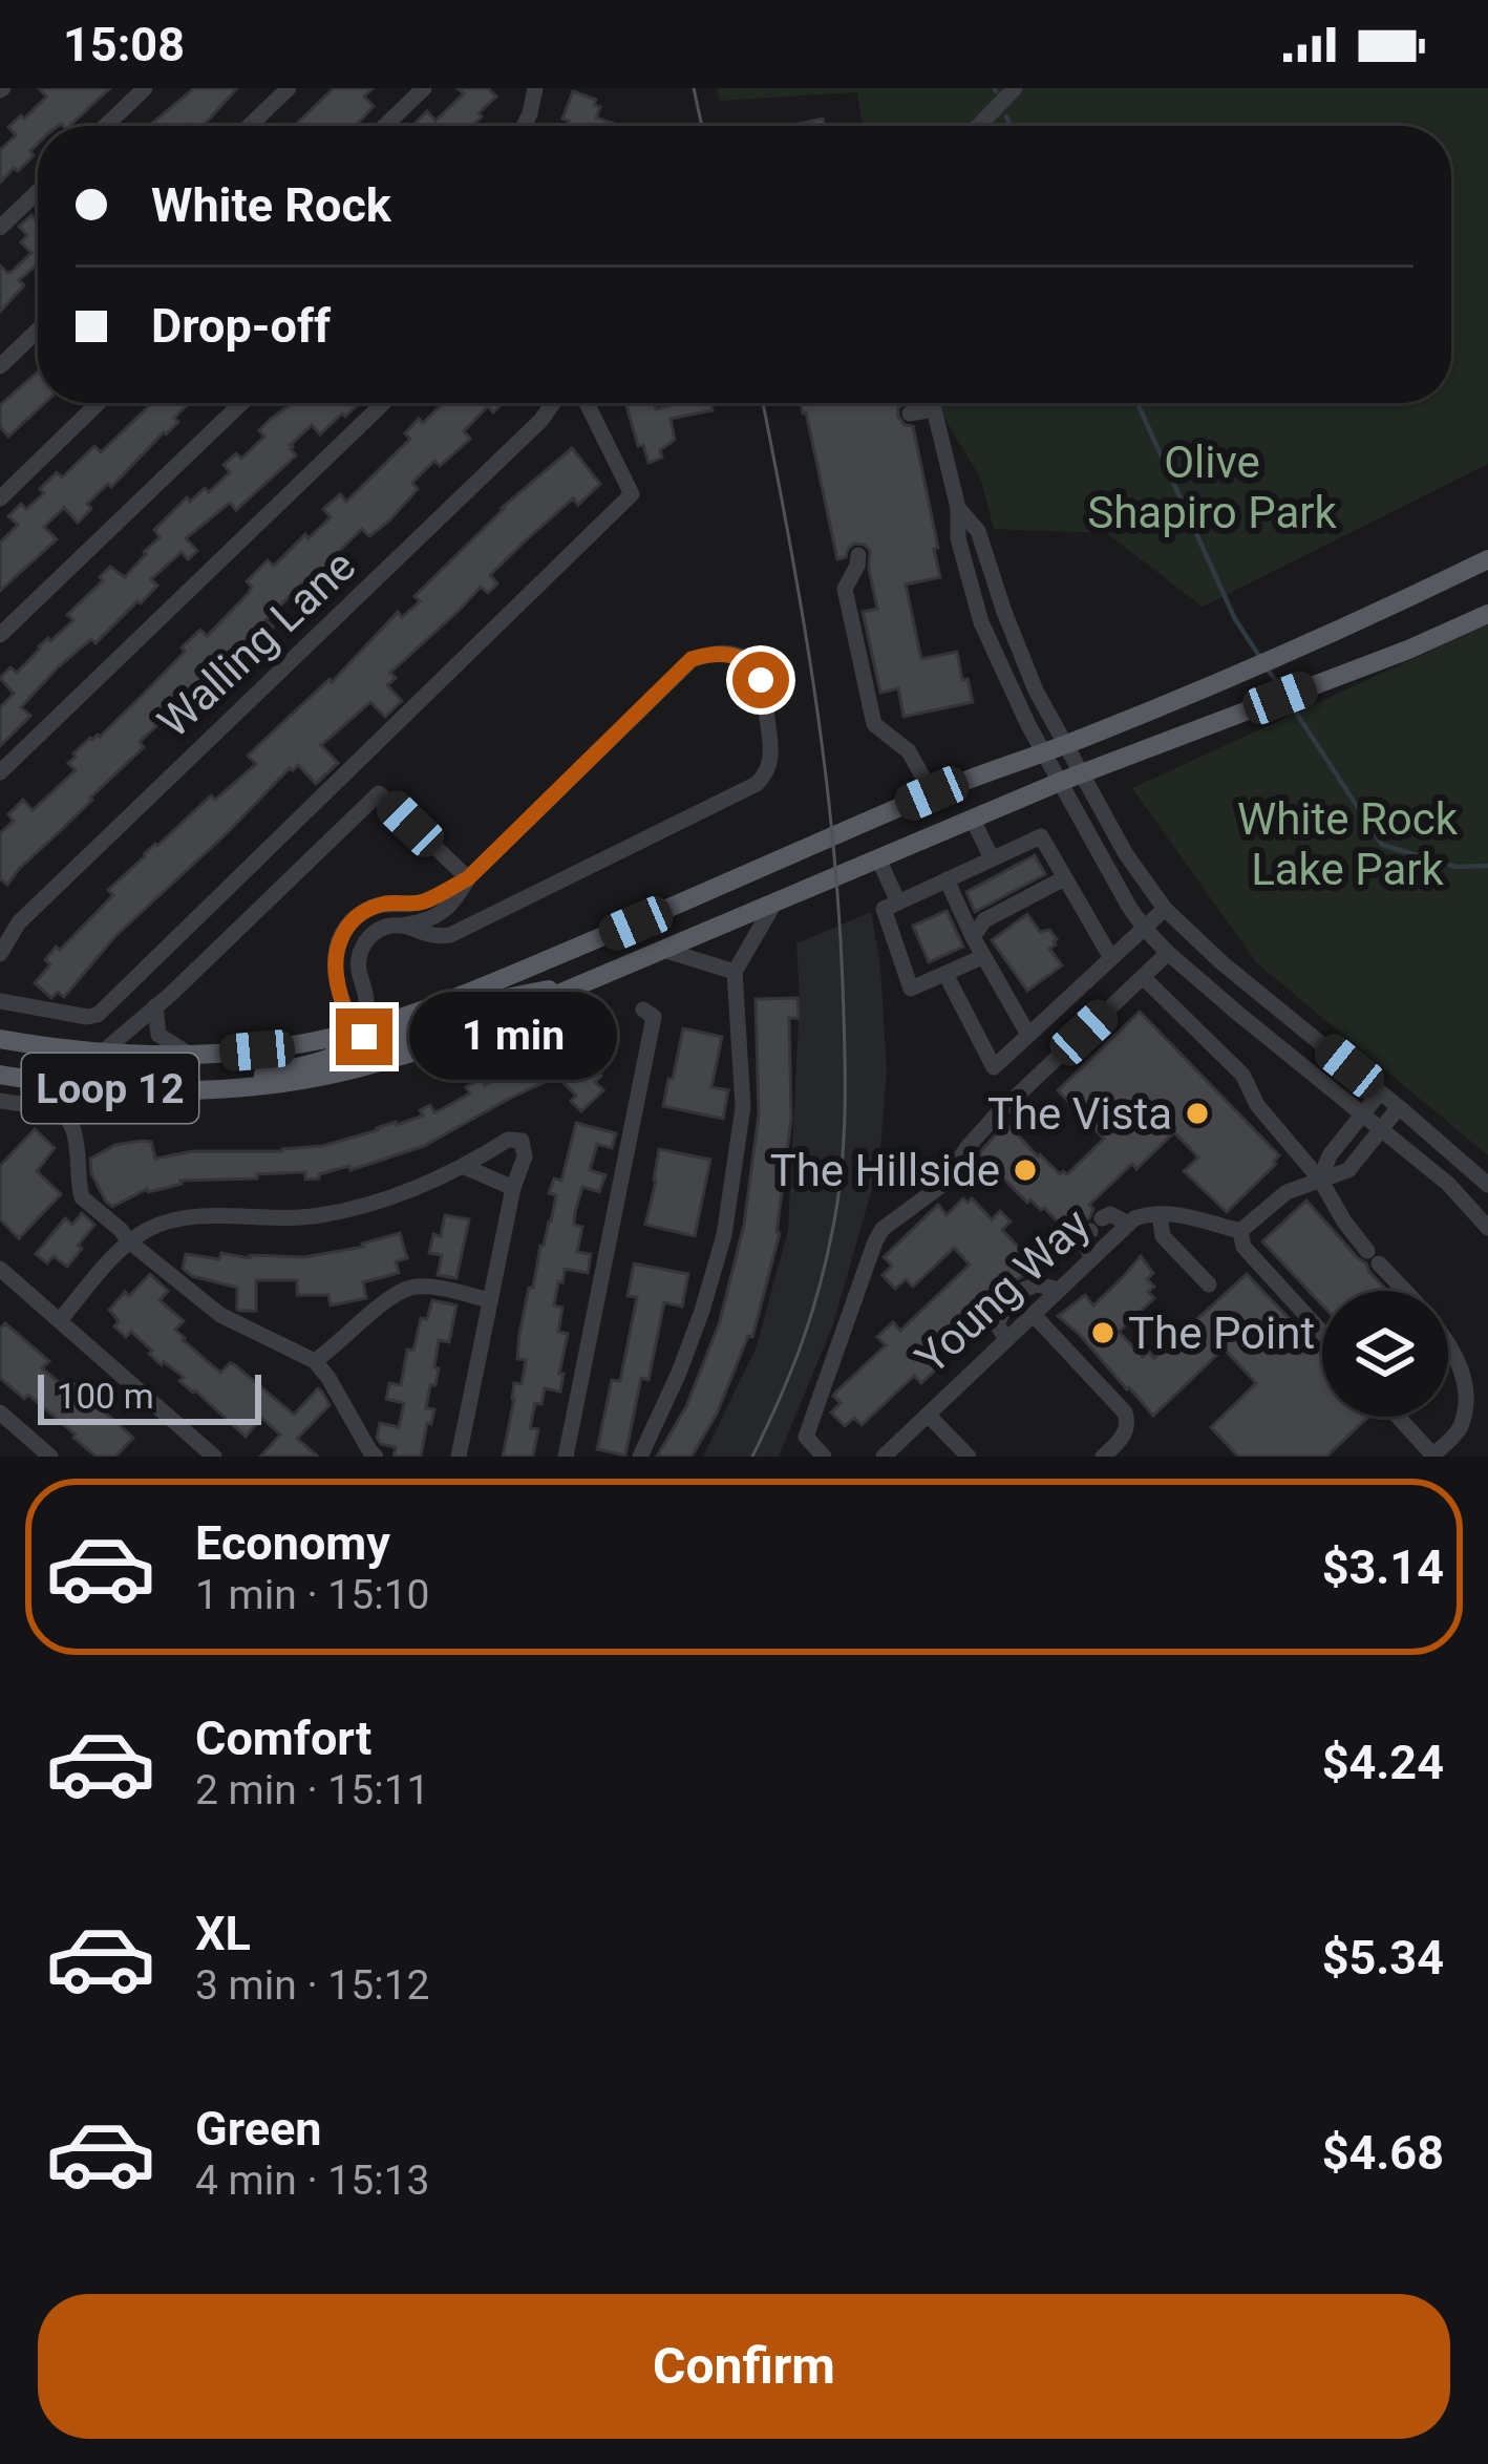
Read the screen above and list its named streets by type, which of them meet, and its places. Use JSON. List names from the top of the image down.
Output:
{
  "streets": {
    "main road": ["Loop 12"],
    "street": ["Walling Lane", "Young Way"]
  },
  "parks": ["Olive Shapiro Park", "White Rock Lake Park"],
  "places": ["The Vista", "The Hillside", "The Point"],
  "scale_bar": "100 m",
  "page": {
    "status": "15:08",
    "banner": ["White Rock", "Drop-off"],
    "bubble": "1 min",
    "scale": "100 m",
    "list": [
      {
        "name": "Economy",
        "note": "1 min · 15:10",
        "value": "$3.14"
      },
      {
        "name": "Comfort",
        "note": "2 min · 15:11",
        "value": "$4.24"
      },
      {
        "name": "XL",
        "note": "3 min · 15:12",
        "value": "$5.34"
      },
      {
        "name": "Green",
        "note": "4 min · 15:13",
        "value": "$4.68"
      }
    ],
    "buttons": "Confirm"
  }
}
